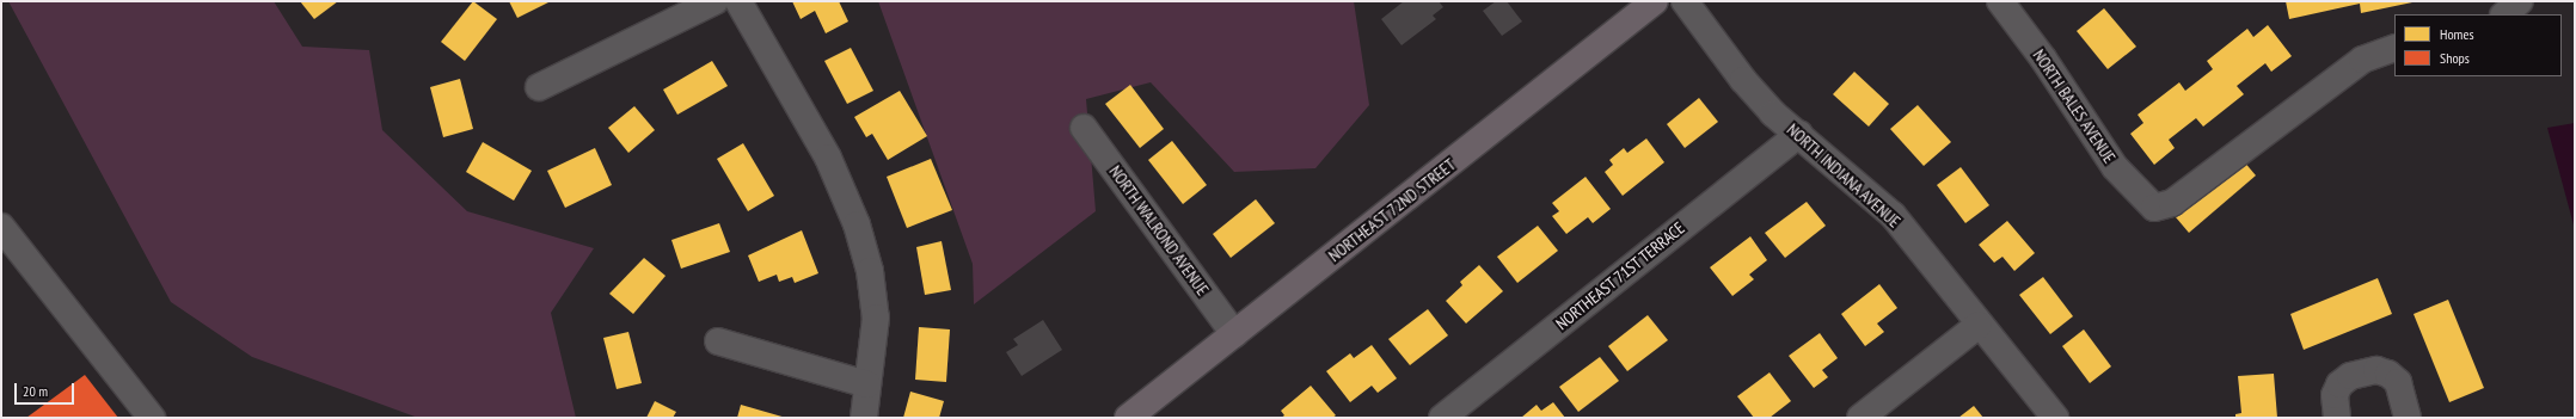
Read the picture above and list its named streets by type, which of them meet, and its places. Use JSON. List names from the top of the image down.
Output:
{
  "streets": {
    "main road": ["NORTHEAST 72ND STREET"],
    "street": [
      "NORTH BALES AVENUE",
      "NORTH INDIANA AVENUE",
      "NORTH WALROND AVENUE",
      "NORTHEAST 71ST TERRACE"
    ]
  },
  "crossings": [
    ["NORTH INDIANA AVENUE", "NORTHEAST 71ST TERRACE"],
    ["NORTHEAST 72ND STREET", "NORTH WALROND AVENUE"]
  ],
  "legend": ["Homes", "Shops"],
  "scale_bar": "20 m"
}
